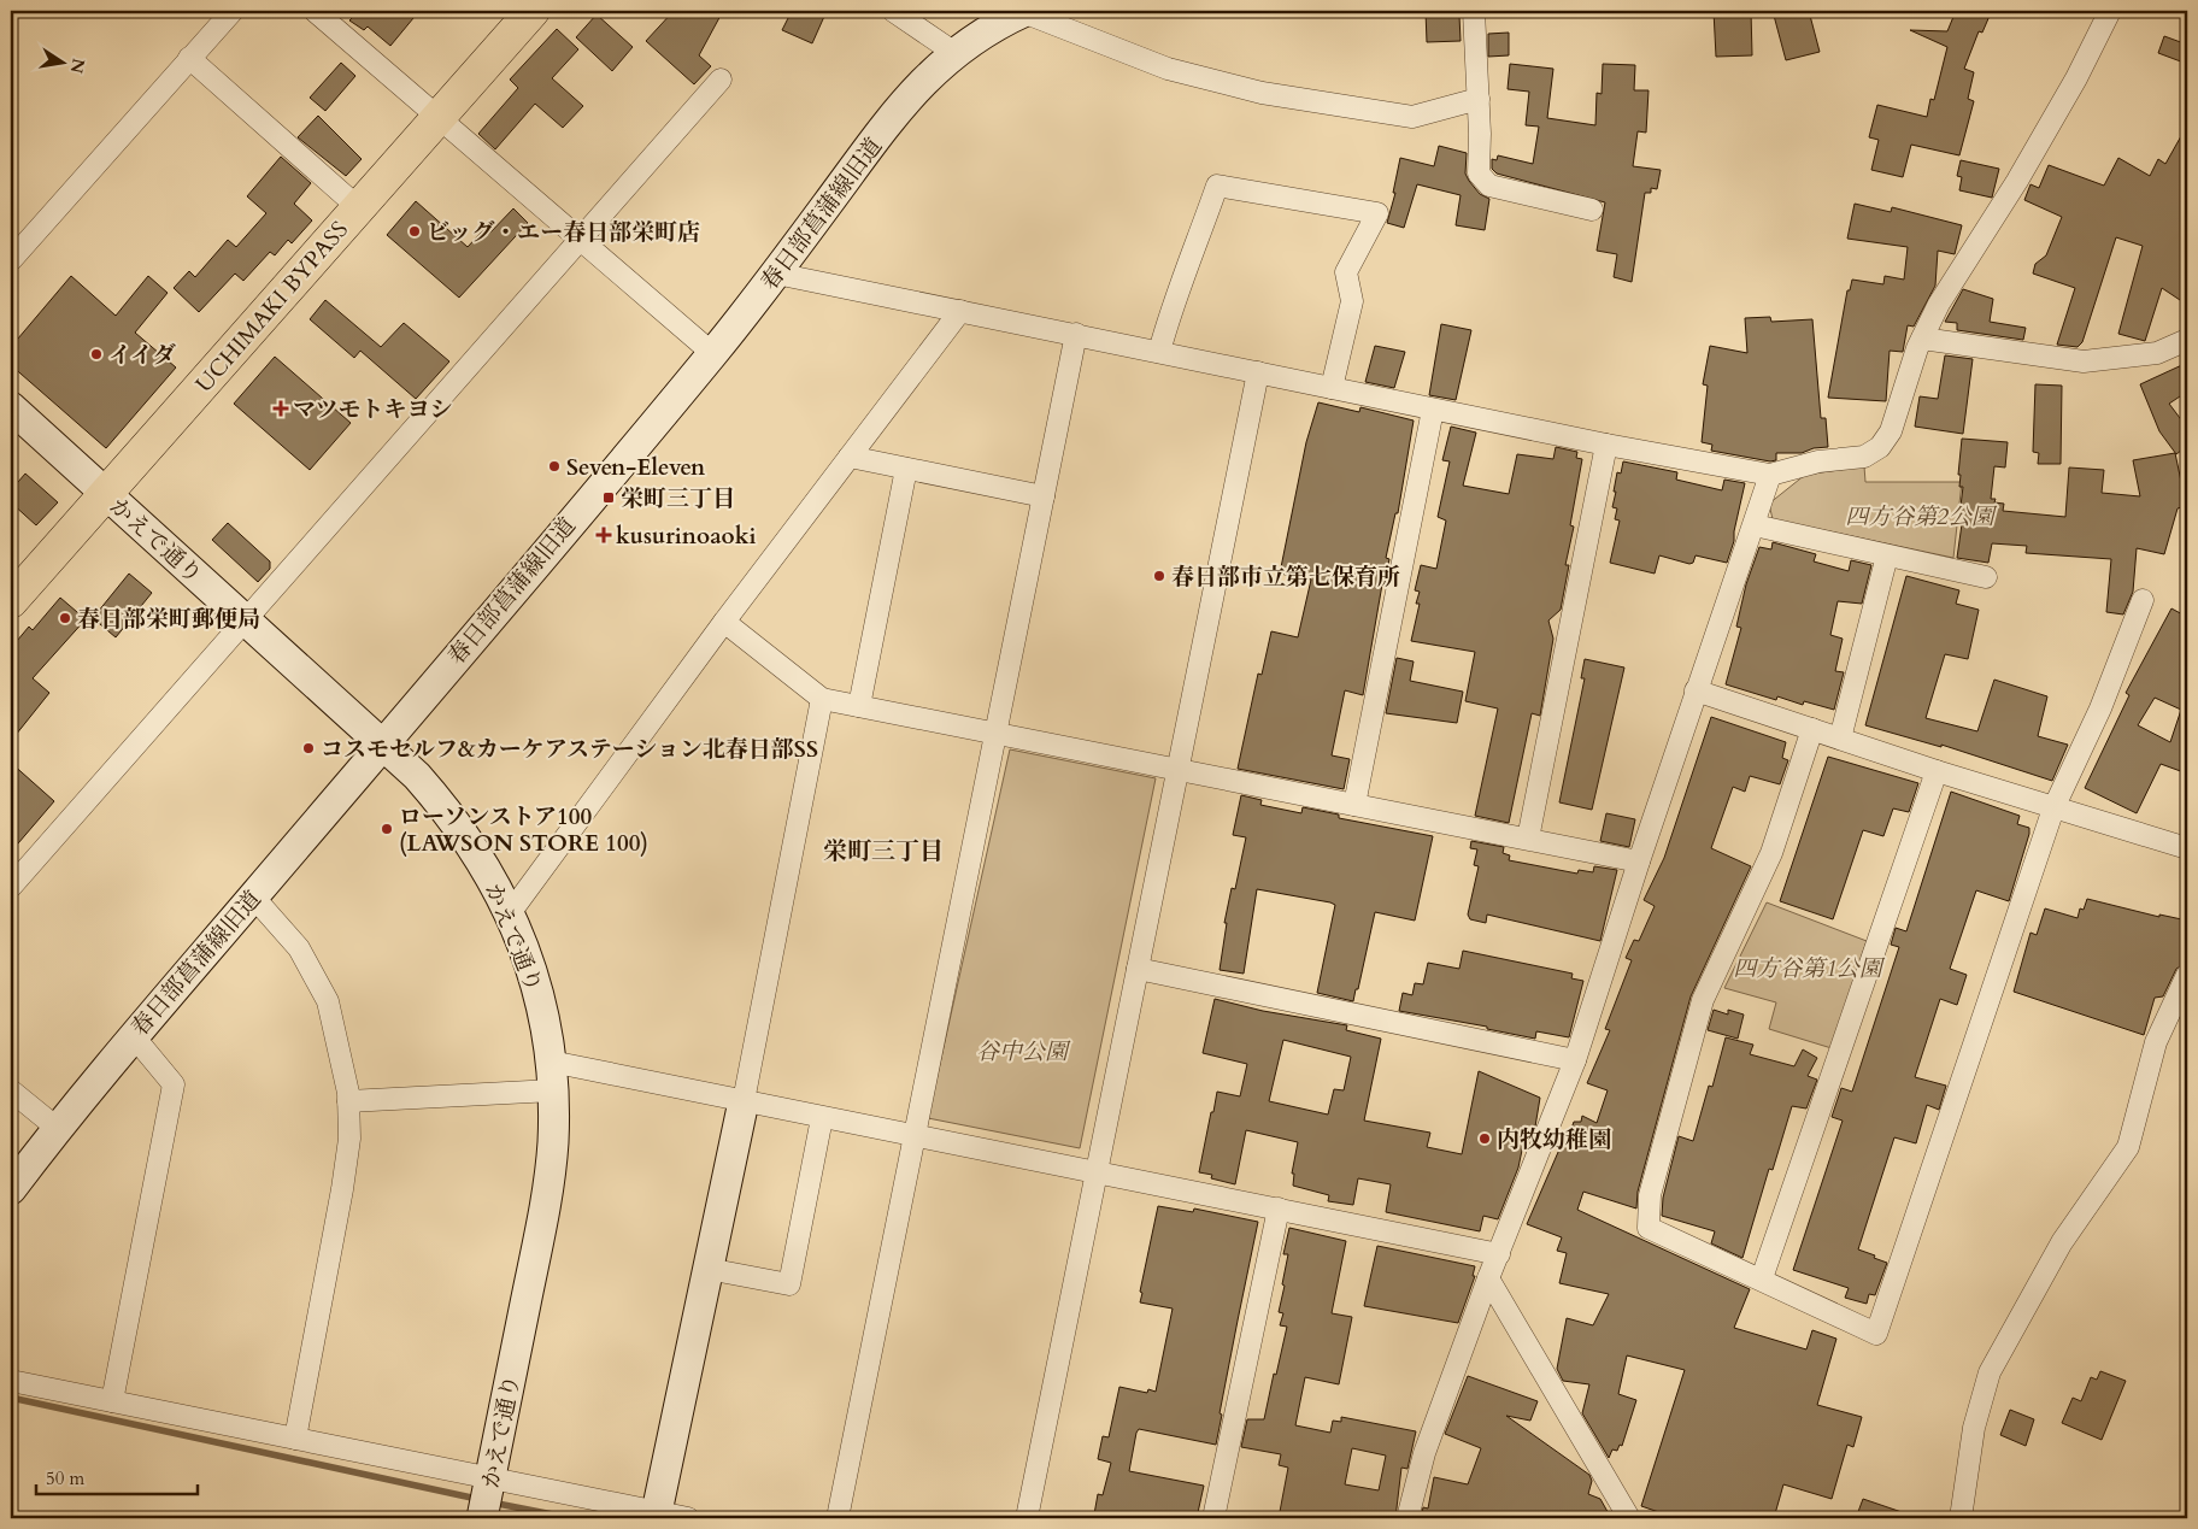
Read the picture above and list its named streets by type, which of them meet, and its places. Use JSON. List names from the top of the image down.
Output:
{
  "streets": {
    "main road": ["UCHIMAKI BYPASS"],
    "street": ["春日部菖蒲線旧道", "かえで通り"]
  },
  "crossings": [
    ["春日部菖蒲線旧道", "かえで通り"],
    ["UCHIMAKI BYPASS", "かえで通り"]
  ],
  "districts": ["栄町三丁目"],
  "parks": ["四方谷第2公園", "四方谷第1公園", "谷中公園"],
  "places": {
    "other": [
      "ビッグ・エー春日部栄町店",
      "イイダ",
      "Seven-Eleven",
      "春日部市立第七保育所",
      "春日部栄町郵便局",
      "コスモセルフ&カーケアステーション北春日部SS",
      "ローソンストア100 (LAWSON STORE 100)",
      "内牧幼稚園"
    ],
    "health": ["マツモトキヨシ", "kusurinoaoki"],
    "transit": ["栄町三丁目"]
  },
  "scale_bar": "50 m",
  "north": "right"
}
